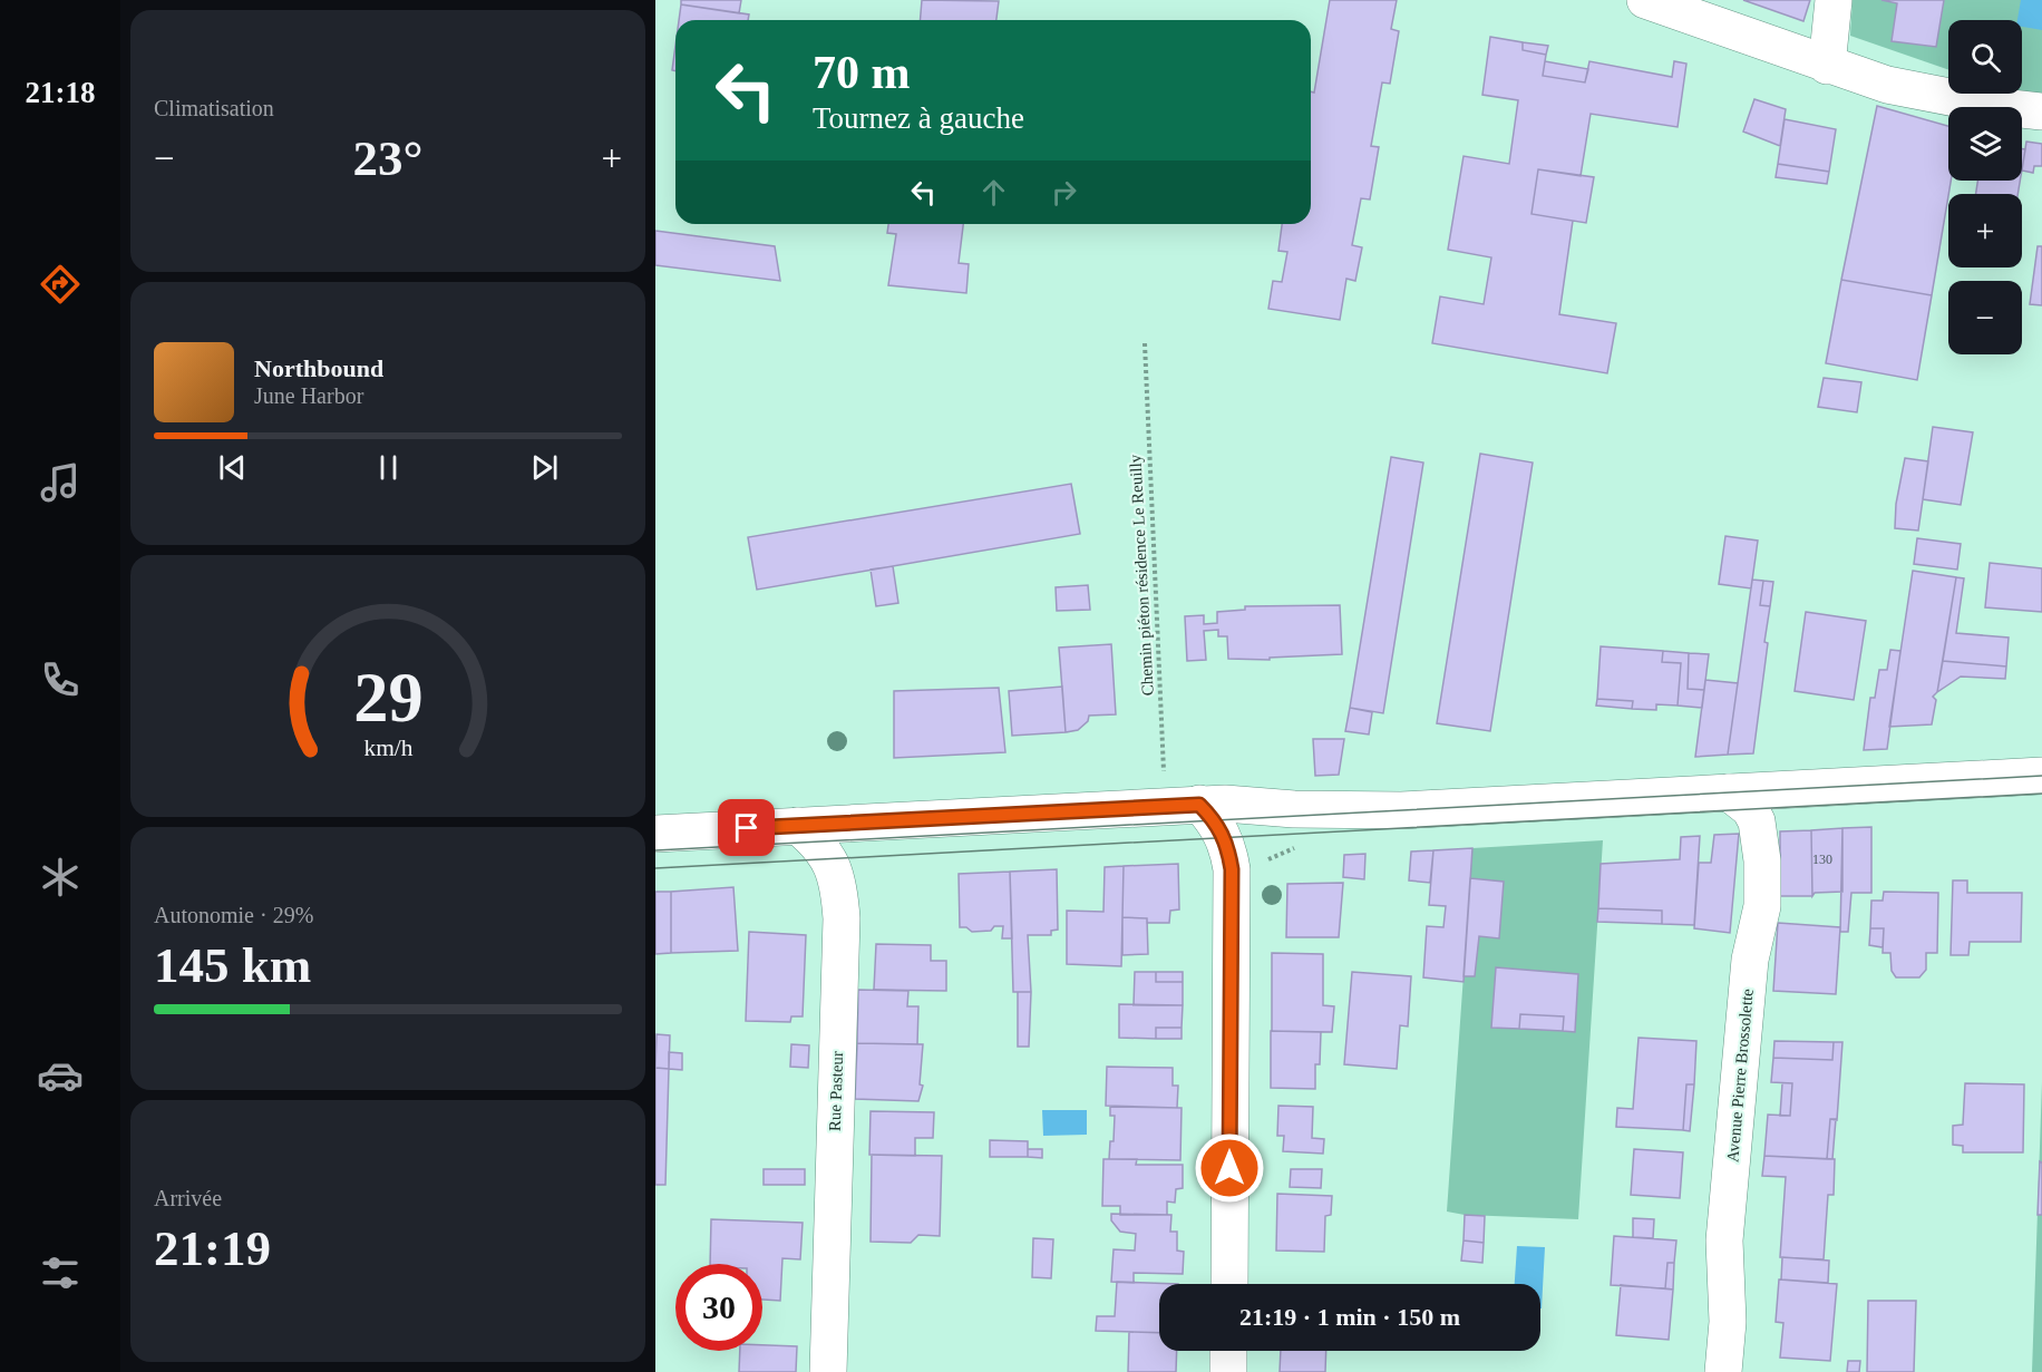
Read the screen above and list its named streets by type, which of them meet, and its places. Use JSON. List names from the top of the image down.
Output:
{
  "streets": {
    "street": ["Avenue Pierre Brossolette", "Rue Pasteur"],
    "path": ["Chemin piéton résidence Le Reuilly"]
  },
  "house_numbers": ["130"],
  "page": {
    "tabs": "21:18",
    "tile": [
      "Climatisation",
      ["Autonomie · 29%", "145 km"],
      ["Arrivée", "21:19"]
    ],
    "map_buttons": ["+", "−"],
    "turn": ["70 m", "Tournez à gauche"],
    "heat": ["−", "23°", "+"],
    "song": ["Northbound", "June Harbor"],
    "limit": "30",
    "trip": "21:19 · 1 min · 150 m",
    "gauge": ["29", "km/h"]
  }
}
